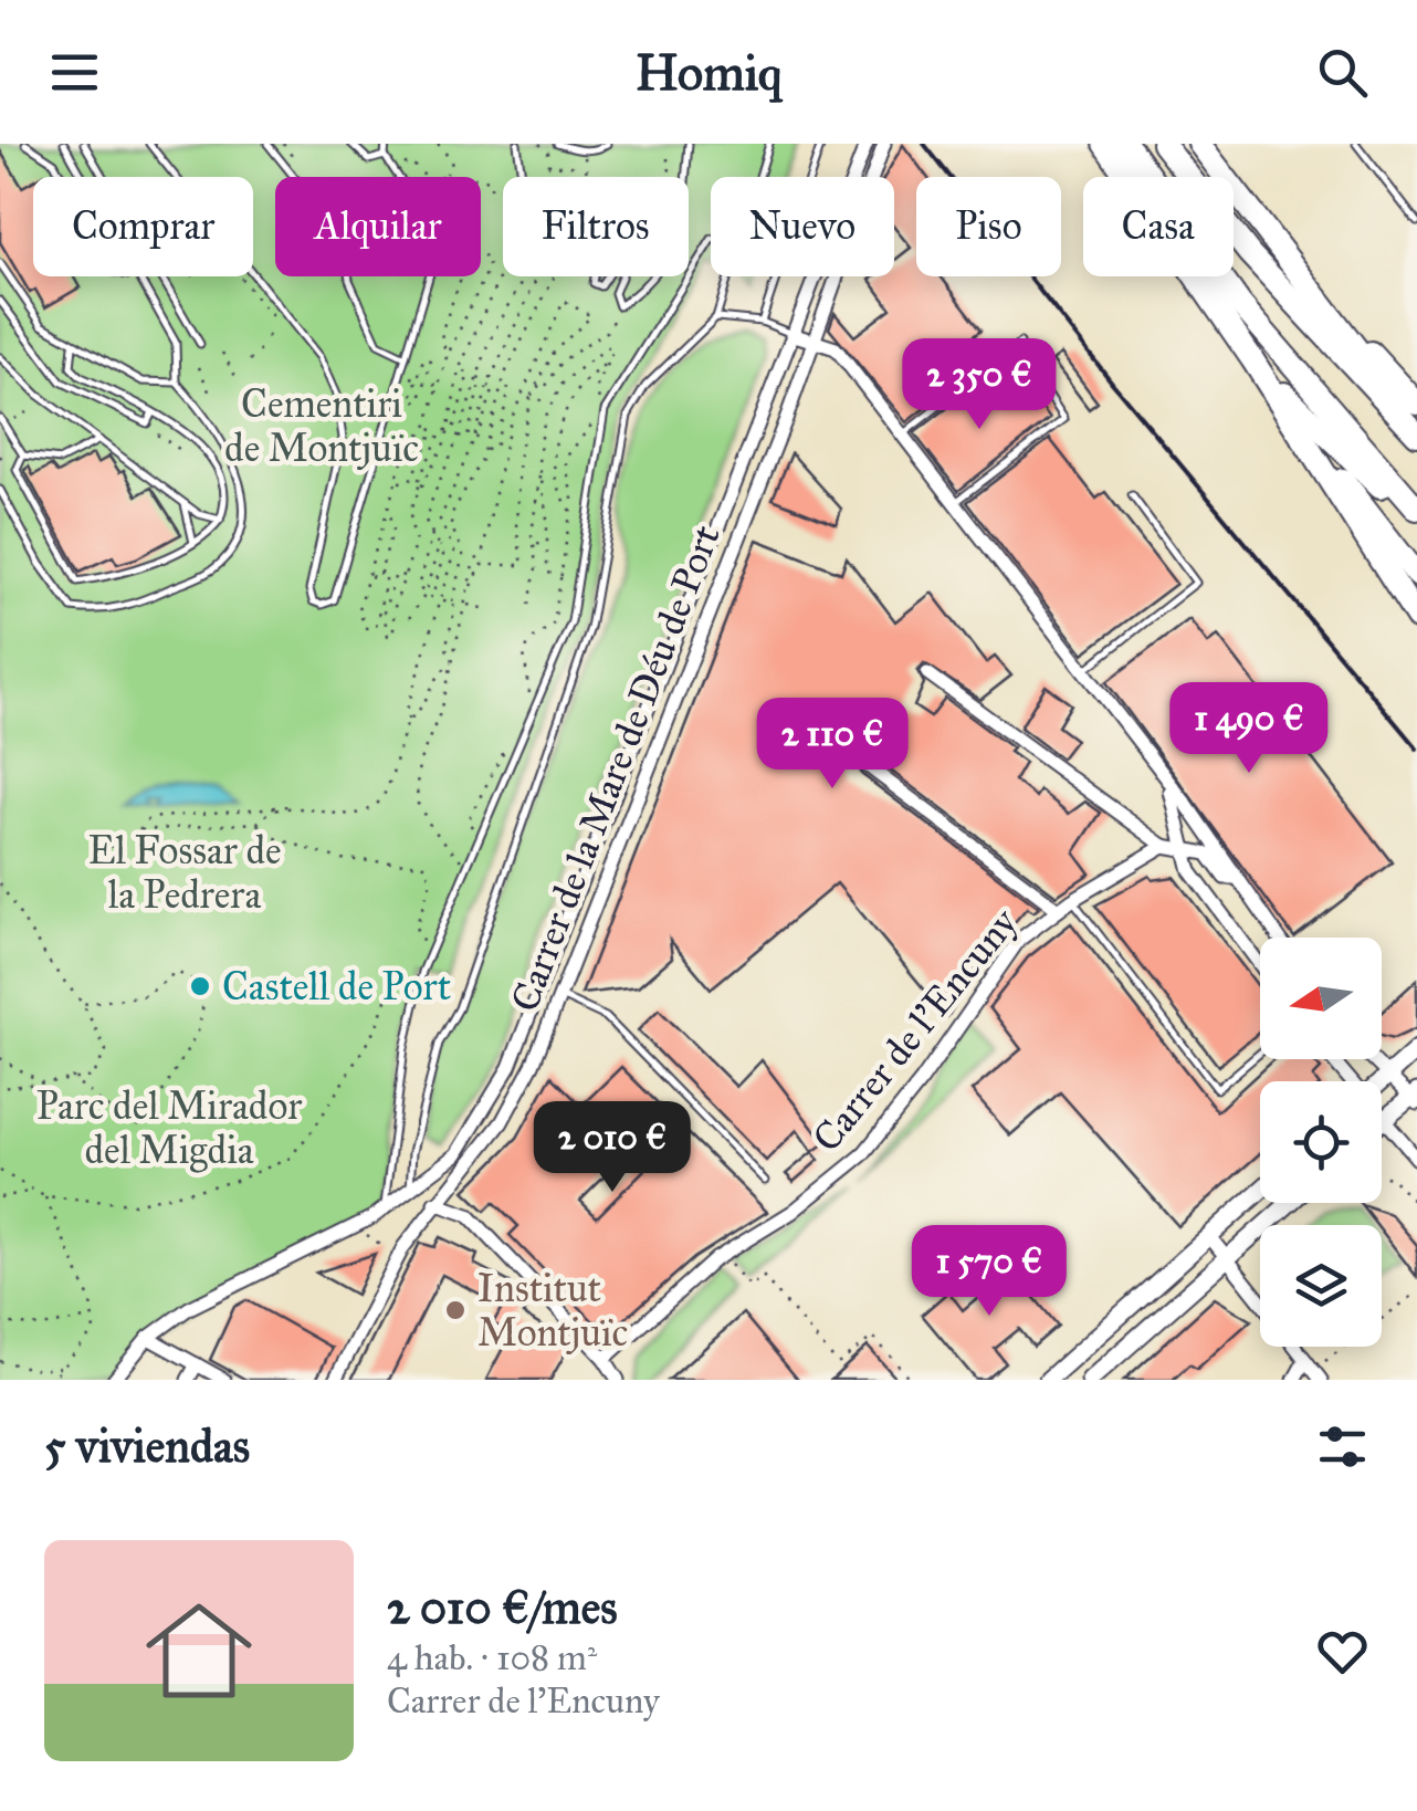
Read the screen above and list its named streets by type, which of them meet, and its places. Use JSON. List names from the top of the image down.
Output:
{
  "streets": {
    "street": ["Carrer de la Mare de Déu de Port", "Carrer de l'Encuny"]
  },
  "parks": ["Cementiri de Montjuïc", "El Fossar de la Pedrera", "Parc del Mirador del Migdia"],
  "places": ["Castell de Port", "Institut Montjuïc"],
  "north": "left",
  "page": {
    "header": "Homiq",
    "chip": [
      "Comprar",
      "Alquilar",
      "Filtros",
      "Nuevo",
      "Piso",
      "Casa"
    ],
    "price": [
      "2 350 €",
      "1 490 €",
      "2 110 €",
      "2 010 €",
      "1 570 €"
    ],
    "heading": "5 viviendas",
    "list": [
      {
        "name": "2 010 €/mes",
        "note": "4 hab. · 108 m² · Carrer de l'Encuny"
      }
    ]
  }
}
